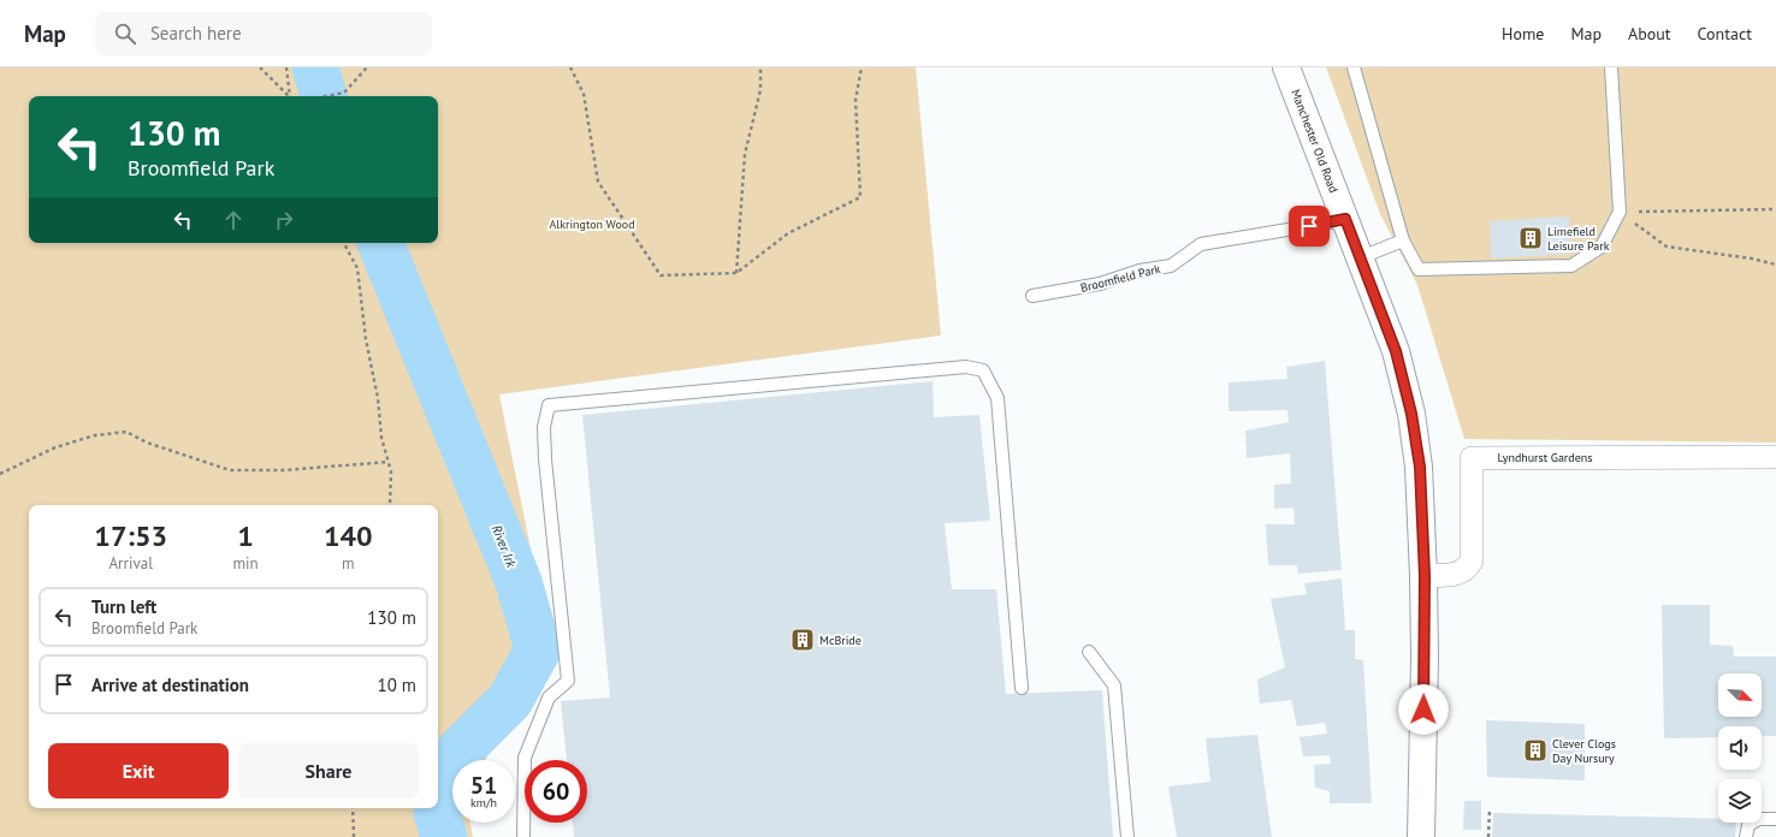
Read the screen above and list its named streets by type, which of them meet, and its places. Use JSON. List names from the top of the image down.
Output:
{
  "streets": {
    "main road": ["Manchester Old Road"],
    "street": ["Lyndhurst Gardens"],
    "lane": ["Broomfield Park"]
  },
  "crossings": [
    ["Manchester Old Road", "Broomfield Park"],
    ["Manchester Old Road", "Lyndhurst Gardens"]
  ],
  "water": ["River Irk"],
  "parks": ["Alkrington Wood"],
  "places": {
    "building": ["Limefield Leisure Park", "McBride", "Clever Clogs Day Nursury"]
  },
  "north": "bottom right",
  "page": {
    "header": "Map",
    "search": "Search here",
    "nav": [
      "Home",
      "Map",
      "About",
      "Contact"
    ],
    "turn": ["130 m", "Broomfield Park"],
    "eta": [
      "17:53",
      "Arrival",
      "1",
      "min",
      "140",
      "m"
    ],
    "list": [
      {
        "name": "Turn left",
        "note": "Broomfield Park",
        "value": "130 m"
      },
      {
        "name": "Arrive at destination",
        "value": "10 m"
      }
    ],
    "buttons": ["Exit", "Share"],
    "speed": "51 km/h",
    "limit": "60"
  }
}
